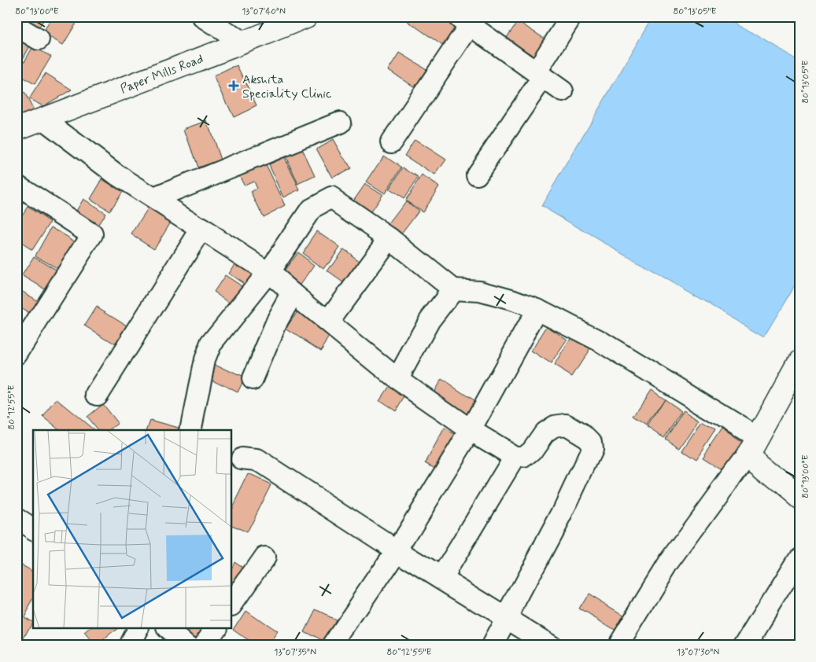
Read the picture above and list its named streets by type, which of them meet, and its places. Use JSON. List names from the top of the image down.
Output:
{
  "streets": {
    "main road": ["Paper Mills Road"]
  },
  "places": {
    "health": ["Akshita Speciality Clinic"]
  },
  "coordinates": [
    "80°13'00\"E",
    "13°07'40\"N",
    "80°13'05\"E",
    "80°12'55\"E",
    "13°07'35\"N",
    "13°07'30\"N"
  ]
}
